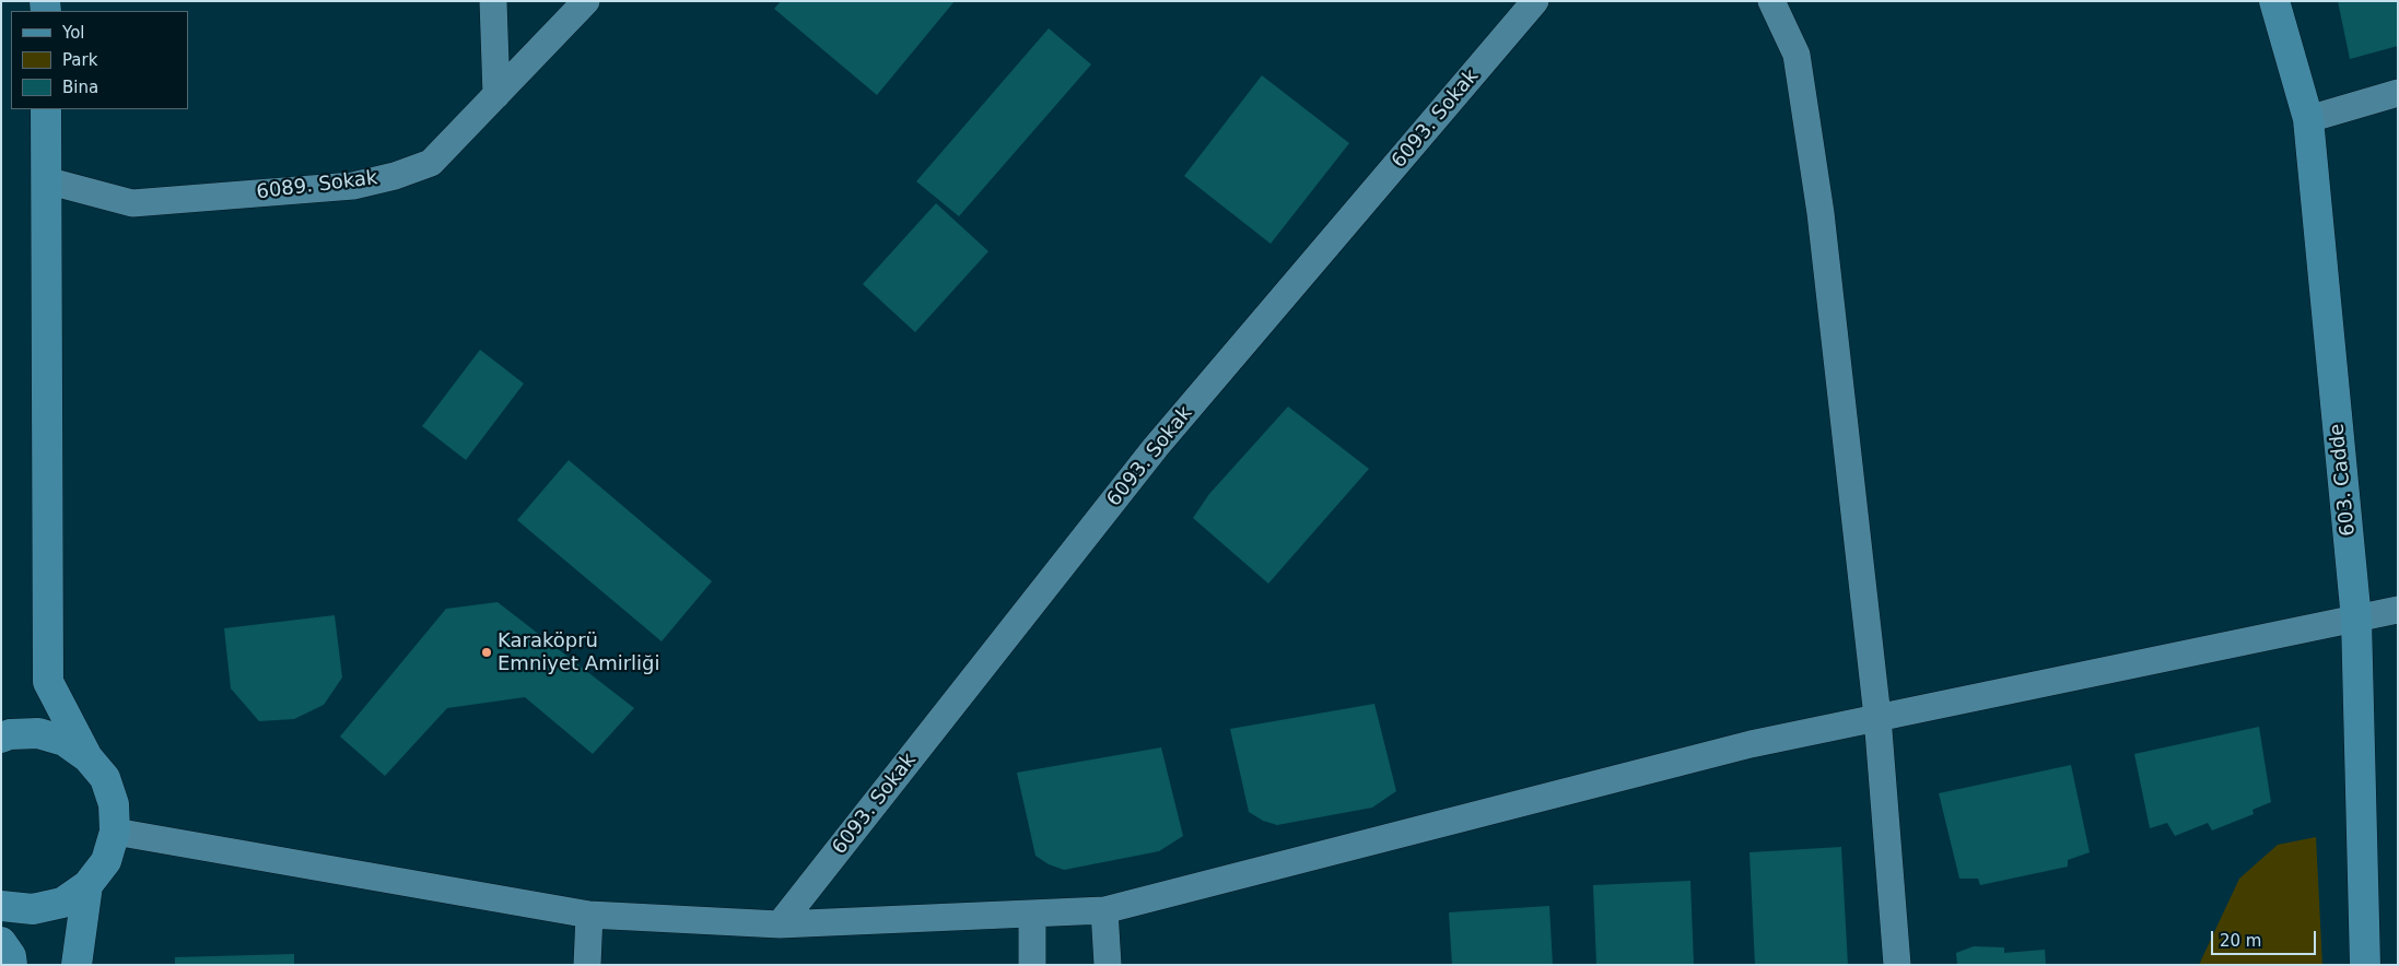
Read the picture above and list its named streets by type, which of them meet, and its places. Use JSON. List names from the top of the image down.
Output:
{
  "streets": {
    "main road": ["603. Cadde"],
    "street": ["6093. Sokak", "6089. Sokak"]
  },
  "places": ["Karaköprü Emniyet Amirliği"],
  "legend": ["Yol", "Park", "Bina"],
  "scale_bar": "20 m"
}
